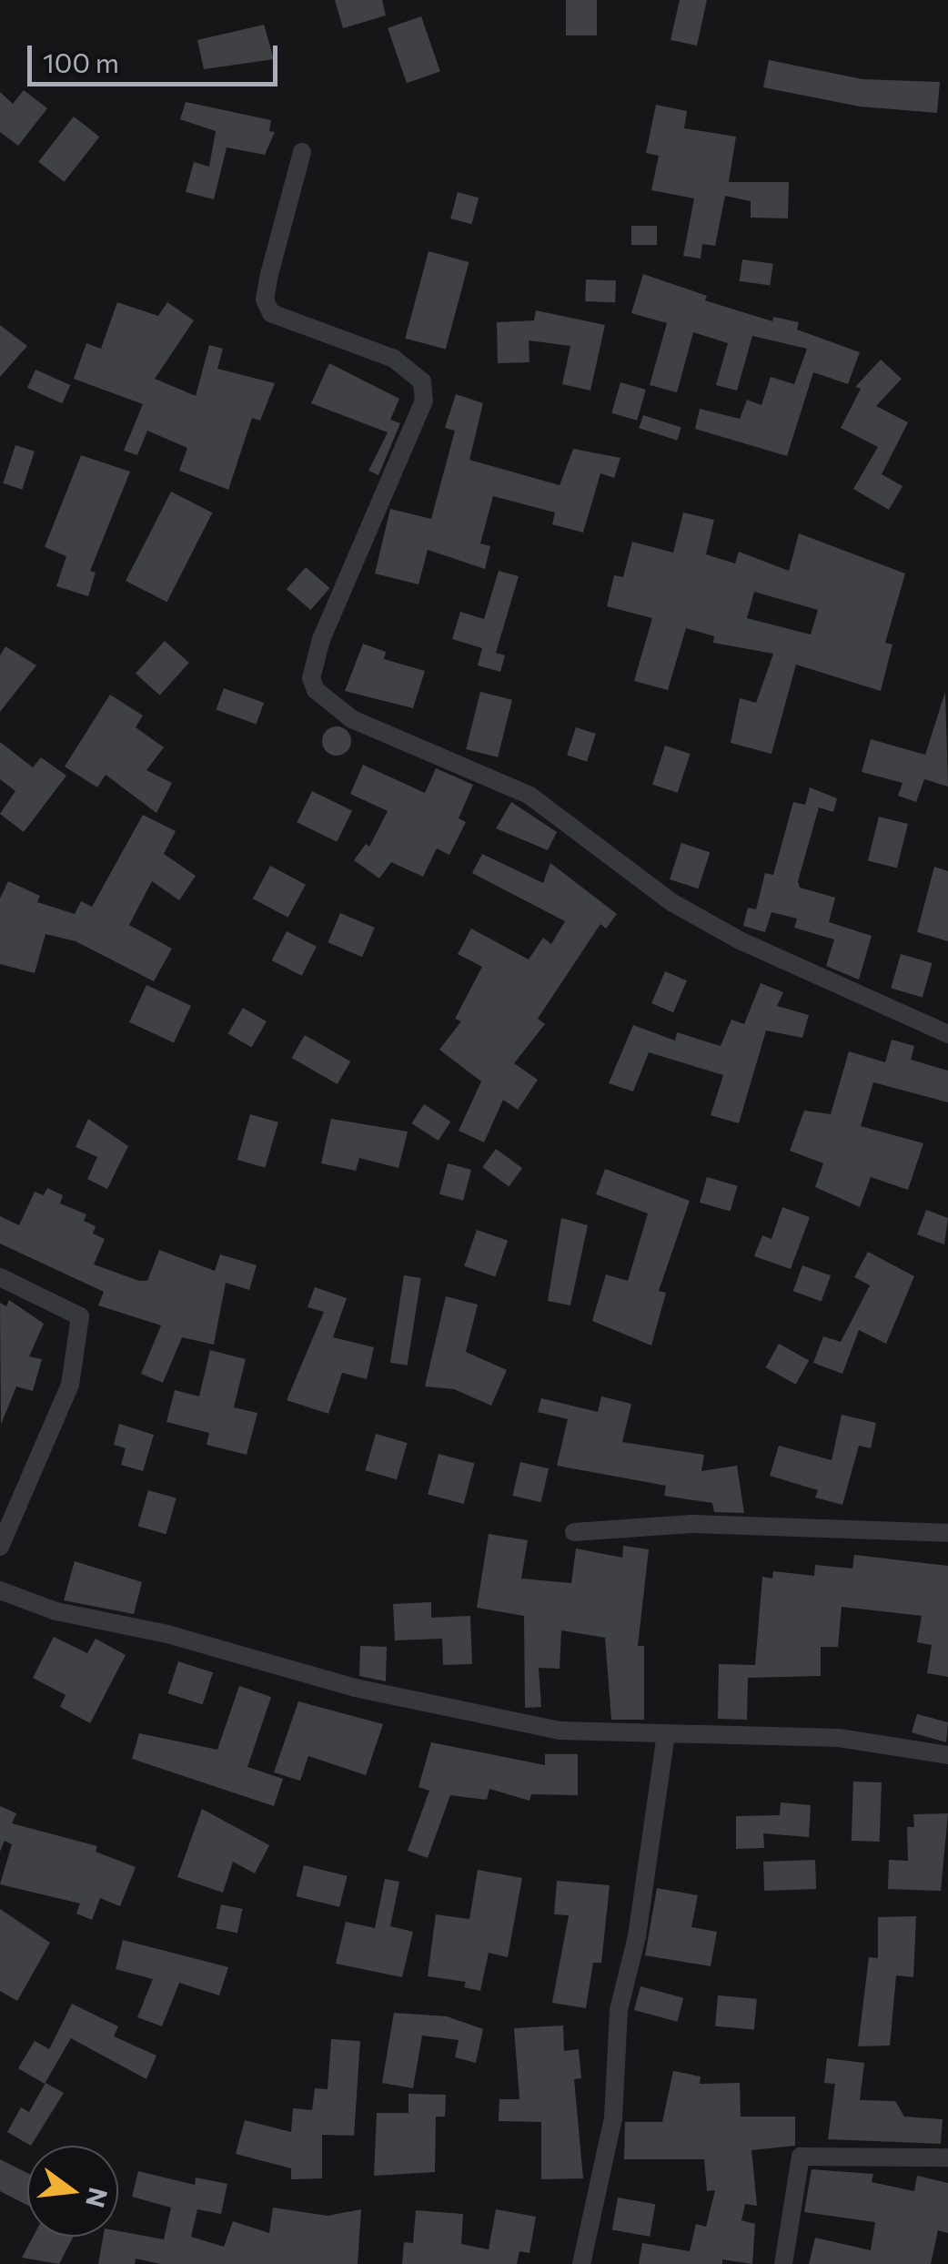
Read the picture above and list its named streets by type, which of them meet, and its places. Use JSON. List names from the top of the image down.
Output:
{
  "scale_bar": "100 m",
  "north": "right"
}
